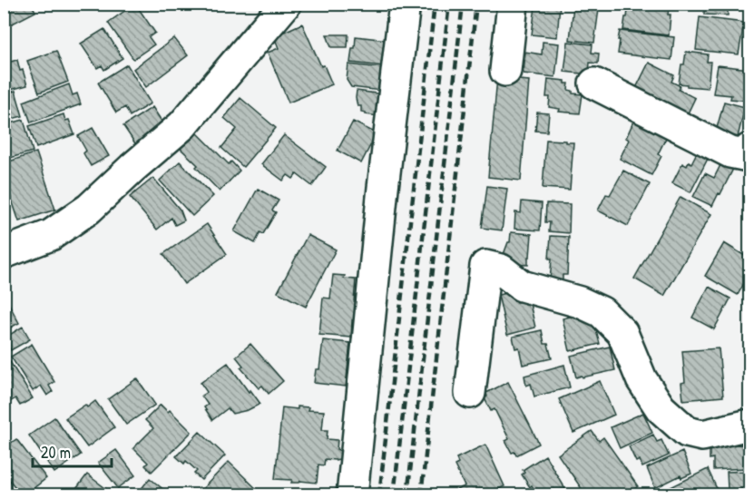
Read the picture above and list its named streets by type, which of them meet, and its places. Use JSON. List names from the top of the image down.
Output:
{
  "scale_bar": "20 m"
}
